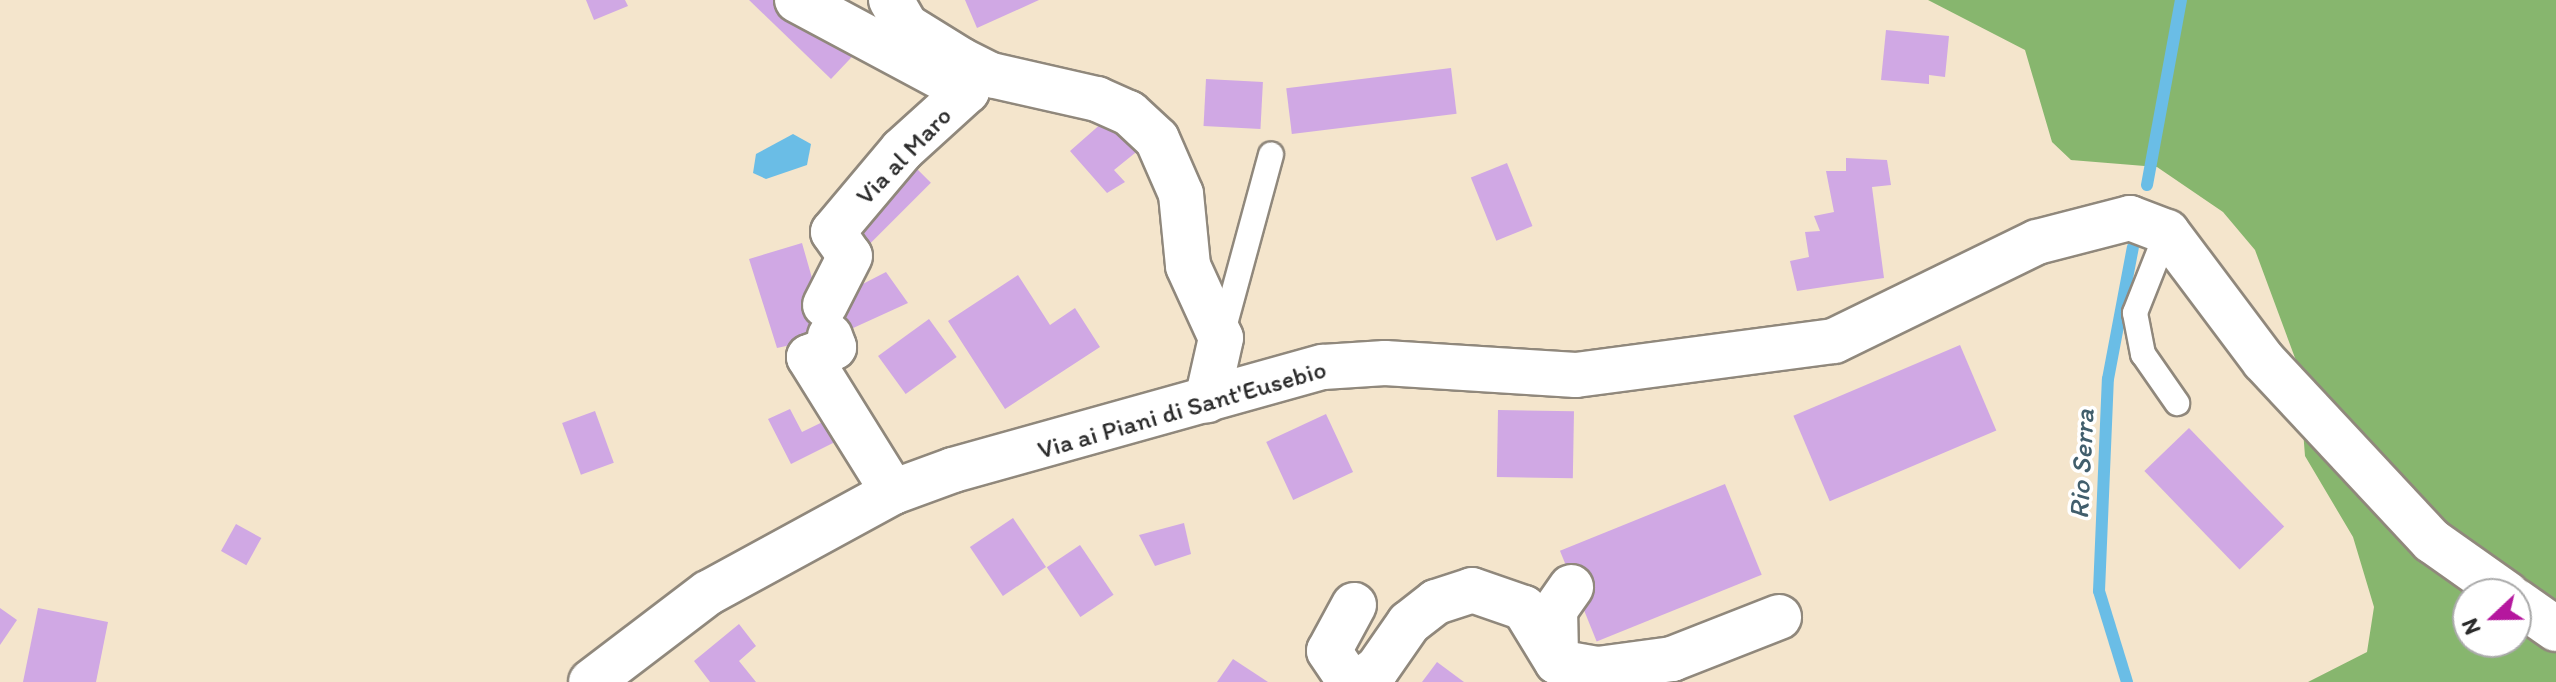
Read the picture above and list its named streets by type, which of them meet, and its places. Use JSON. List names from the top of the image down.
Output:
{
  "streets": {
    "street": ["Via al Maro", "Via ai Piani di Sant'Eusebio"]
  },
  "crossings": [
    ["Via al Maro", "Via ai Piani di Sant'Eusebio"]
  ],
  "water": ["Rio Serra"],
  "north": "left"
}
